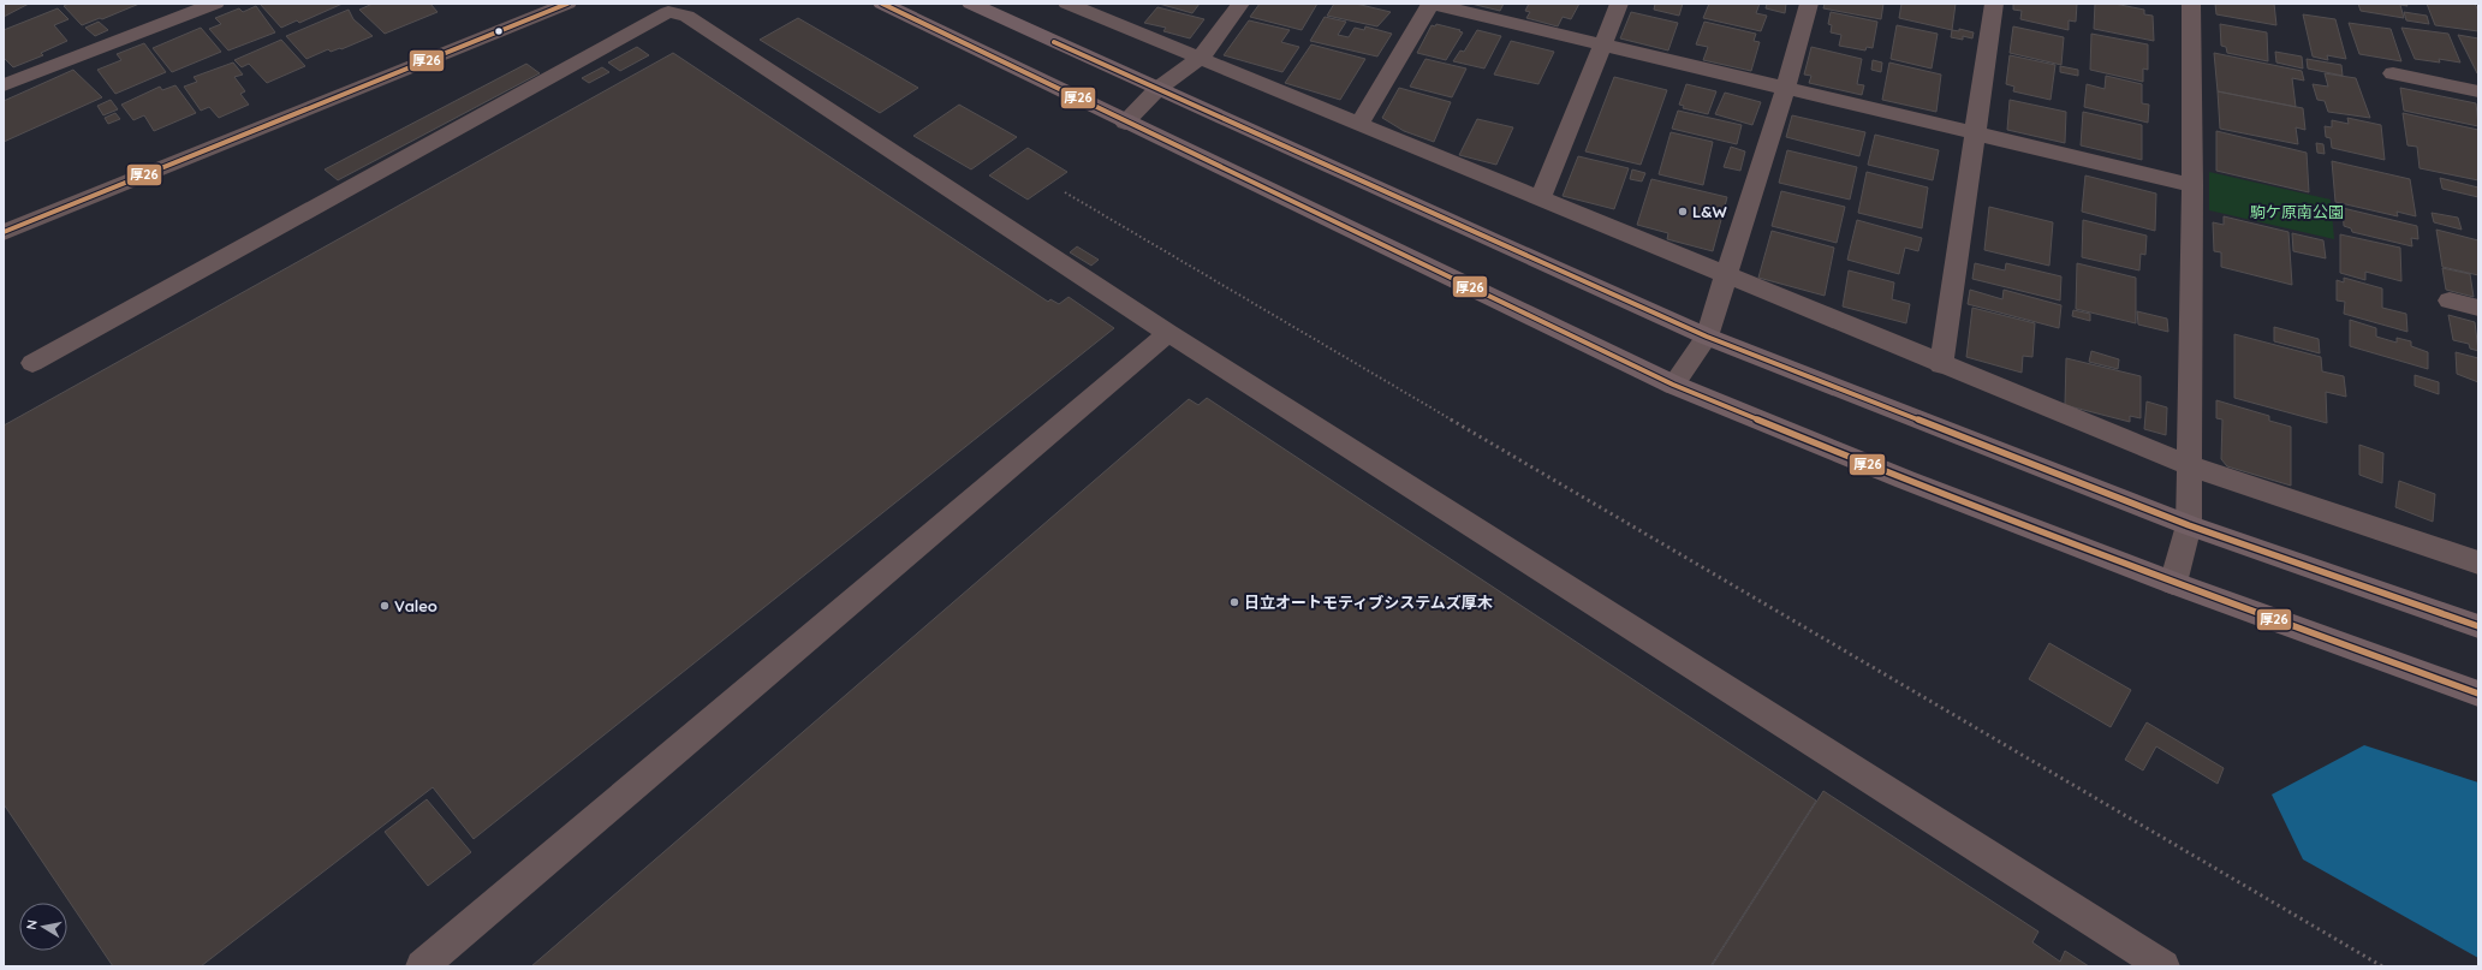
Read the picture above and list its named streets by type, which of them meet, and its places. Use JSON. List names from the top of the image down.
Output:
{
  "parks": ["駒ケ原南公園"],
  "places": ["L&W", "日立オートモティブシステムズ厚木", "Valeo"],
  "lines": ["transit line 厚26"],
  "north": "left"
}
